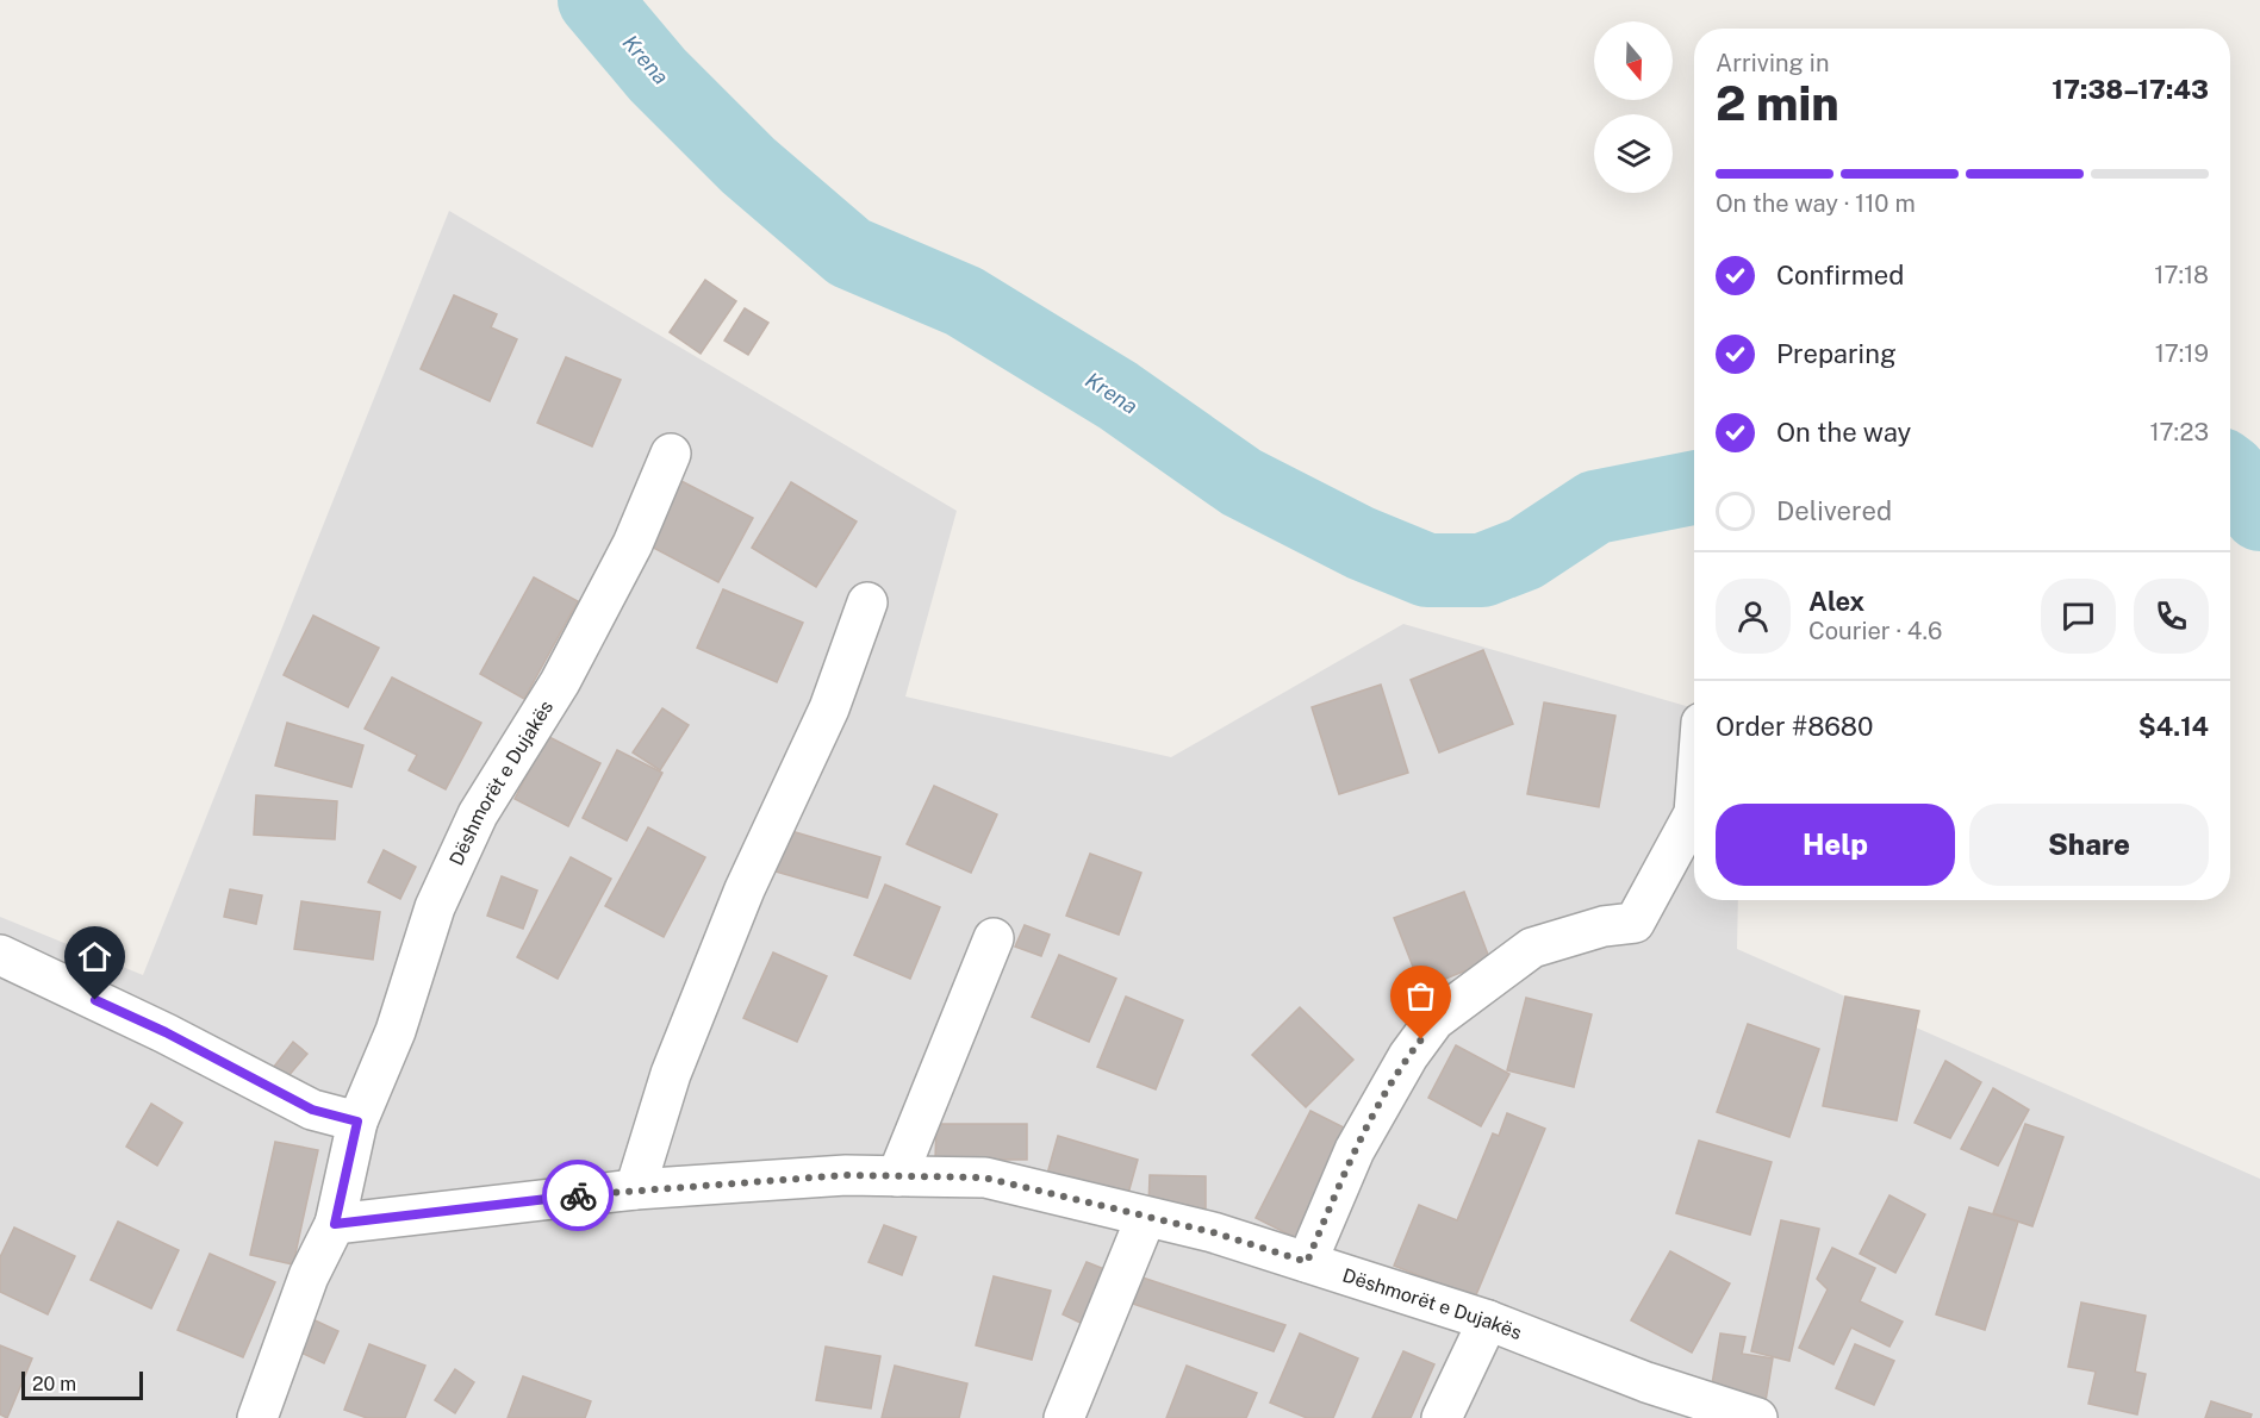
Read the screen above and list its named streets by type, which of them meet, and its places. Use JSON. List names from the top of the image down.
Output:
{
  "streets": {
    "street": ["Dëshmorët e Dujakës"]
  },
  "water": ["Krena"],
  "scale_bar": "20 m",
  "north": "bottom",
  "page": {
    "heading": ["2 min", "Arriving in", "17:38–17:43"],
    "panel": [
      "Alex",
      "Courier · 4.6",
      "Order #8680",
      "$4.14"
    ],
    "bar": "On the way · 110 m",
    "list": [
      ["Confirmed", "17:18"],
      ["Preparing", "17:19"],
      ["On the way", "17:23"],
      "Delivered"
    ],
    "buttons": ["Help", "Share"],
    "scale": "20 m"
  }
}
